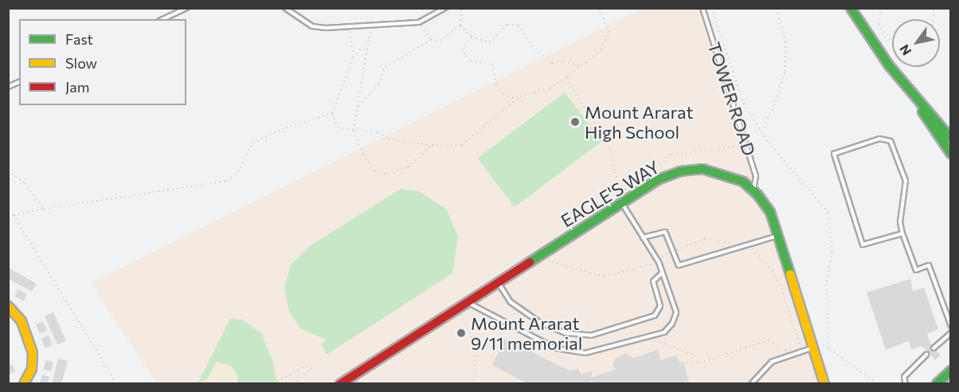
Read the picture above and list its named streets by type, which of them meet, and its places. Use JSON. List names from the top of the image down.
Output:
{
  "streets": {
    "main road": ["EAGLE'S WAY"],
    "lane": ["TOWER ROAD"]
  },
  "crossings": [
    ["TOWER ROAD", "EAGLE'S WAY"]
  ],
  "places": ["Mount Ararat High School", "Mount Ararat 9/11 memorial"],
  "legend": ["Fast", "Slow", "Jam"],
  "north": "bottom left"
}
